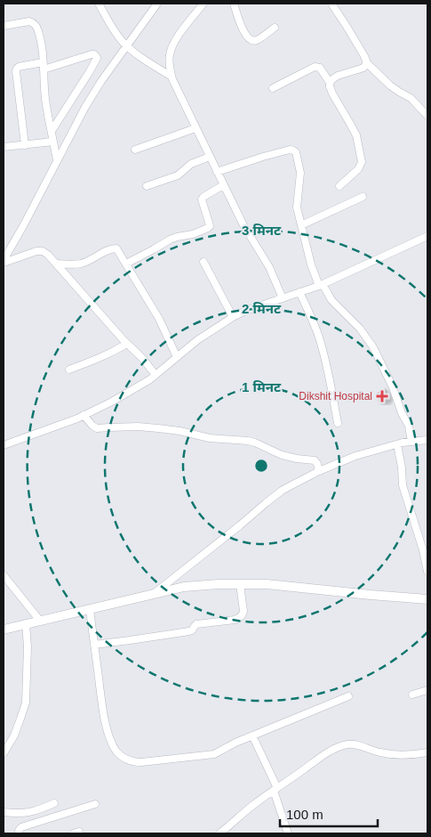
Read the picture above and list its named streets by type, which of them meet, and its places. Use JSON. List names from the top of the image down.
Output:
{
  "places": {
    "health": ["Dikshit Hospital"]
  },
  "scale_bar": "100 m",
  "rings": ["3 मिनट", "2 मिनट", "1 मिनट"]
}
